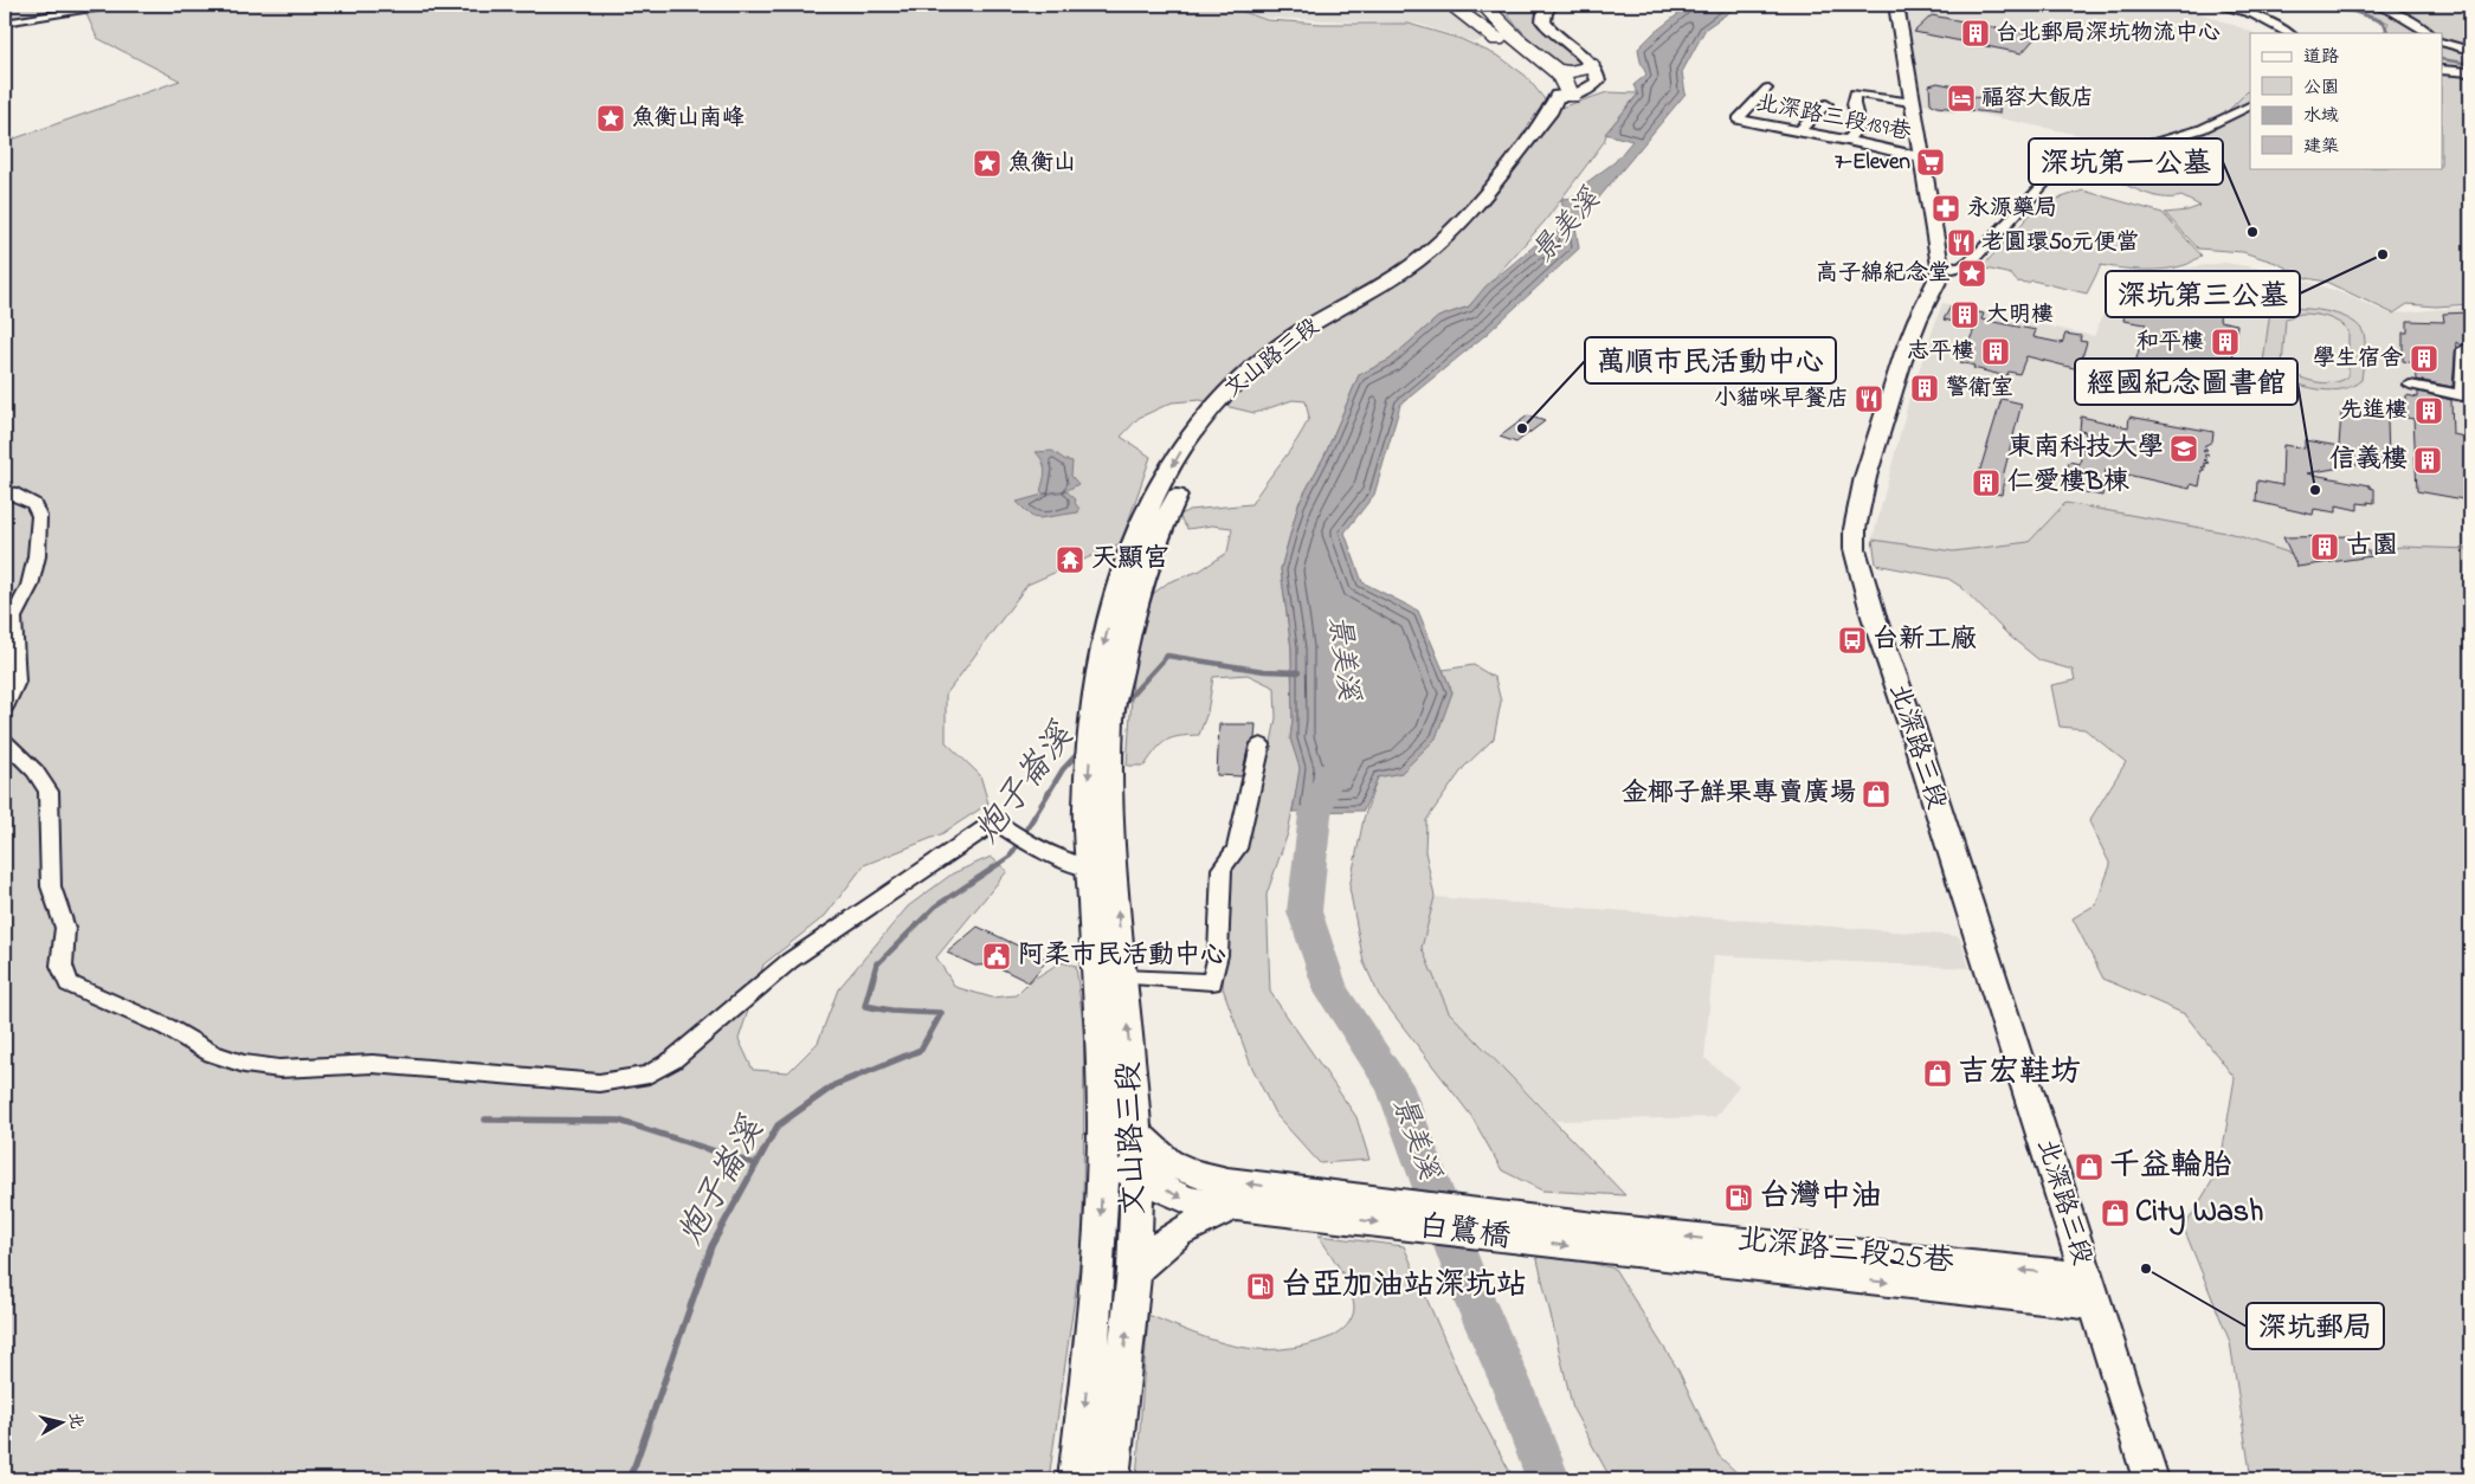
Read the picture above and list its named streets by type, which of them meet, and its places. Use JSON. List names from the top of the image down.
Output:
{
  "streets": {
    "main road": [
      "文山路三段",
      "北深路三段",
      "白鷺橋",
      "北深路三段25巷"
    ],
    "street": ["北深路三段189巷"]
  },
  "crossings": [
    ["北深路三段189巷", "北深路三段"],
    ["北深路三段", "北深路三段25巷"],
    ["白鷺橋", "北深路三段25巷"]
  ],
  "water": ["景美溪", "炮子崙溪"],
  "places": {
    "building": [
      "台北郵局深坑物流中心",
      "大明樓",
      "和平樓",
      "志平樓",
      "學生宿舍",
      "警衛室",
      "先進樓",
      "信義樓",
      "仁愛樓B棟",
      "古園"
    ],
    "hotel": ["福容大飯店"],
    "place": ["魚衡山南峰", "魚衡山", "高子綿紀念堂"],
    "supermarket": ["7-Eleven"],
    "pharmacy": ["永源藥局"],
    "other": [
      "深坑第一公墓",
      "深坑第三公墓",
      "萬順市民活動中心",
      "經國紀念圖書館",
      "深坑郵局"
    ],
    "restaurant": ["老圓環50元便當", "小貓咪早餐店"],
    "school or university": ["東南科技大學"],
    "temple": ["天顯宮"],
    "bus stop": ["台新工廠"],
    "shop": [
      "金椰子鮮果專賣廣場",
      "吉宏鞋坊",
      "千益輪胎",
      "City Wash"
    ],
    "public building": ["阿柔市民活動中心"],
    "fuel station": ["台灣中油", "台亞加油站深坑站"]
  },
  "legend": [
    "道路",
    "公園",
    "水域",
    "建築"
  ],
  "north": "right"
}
